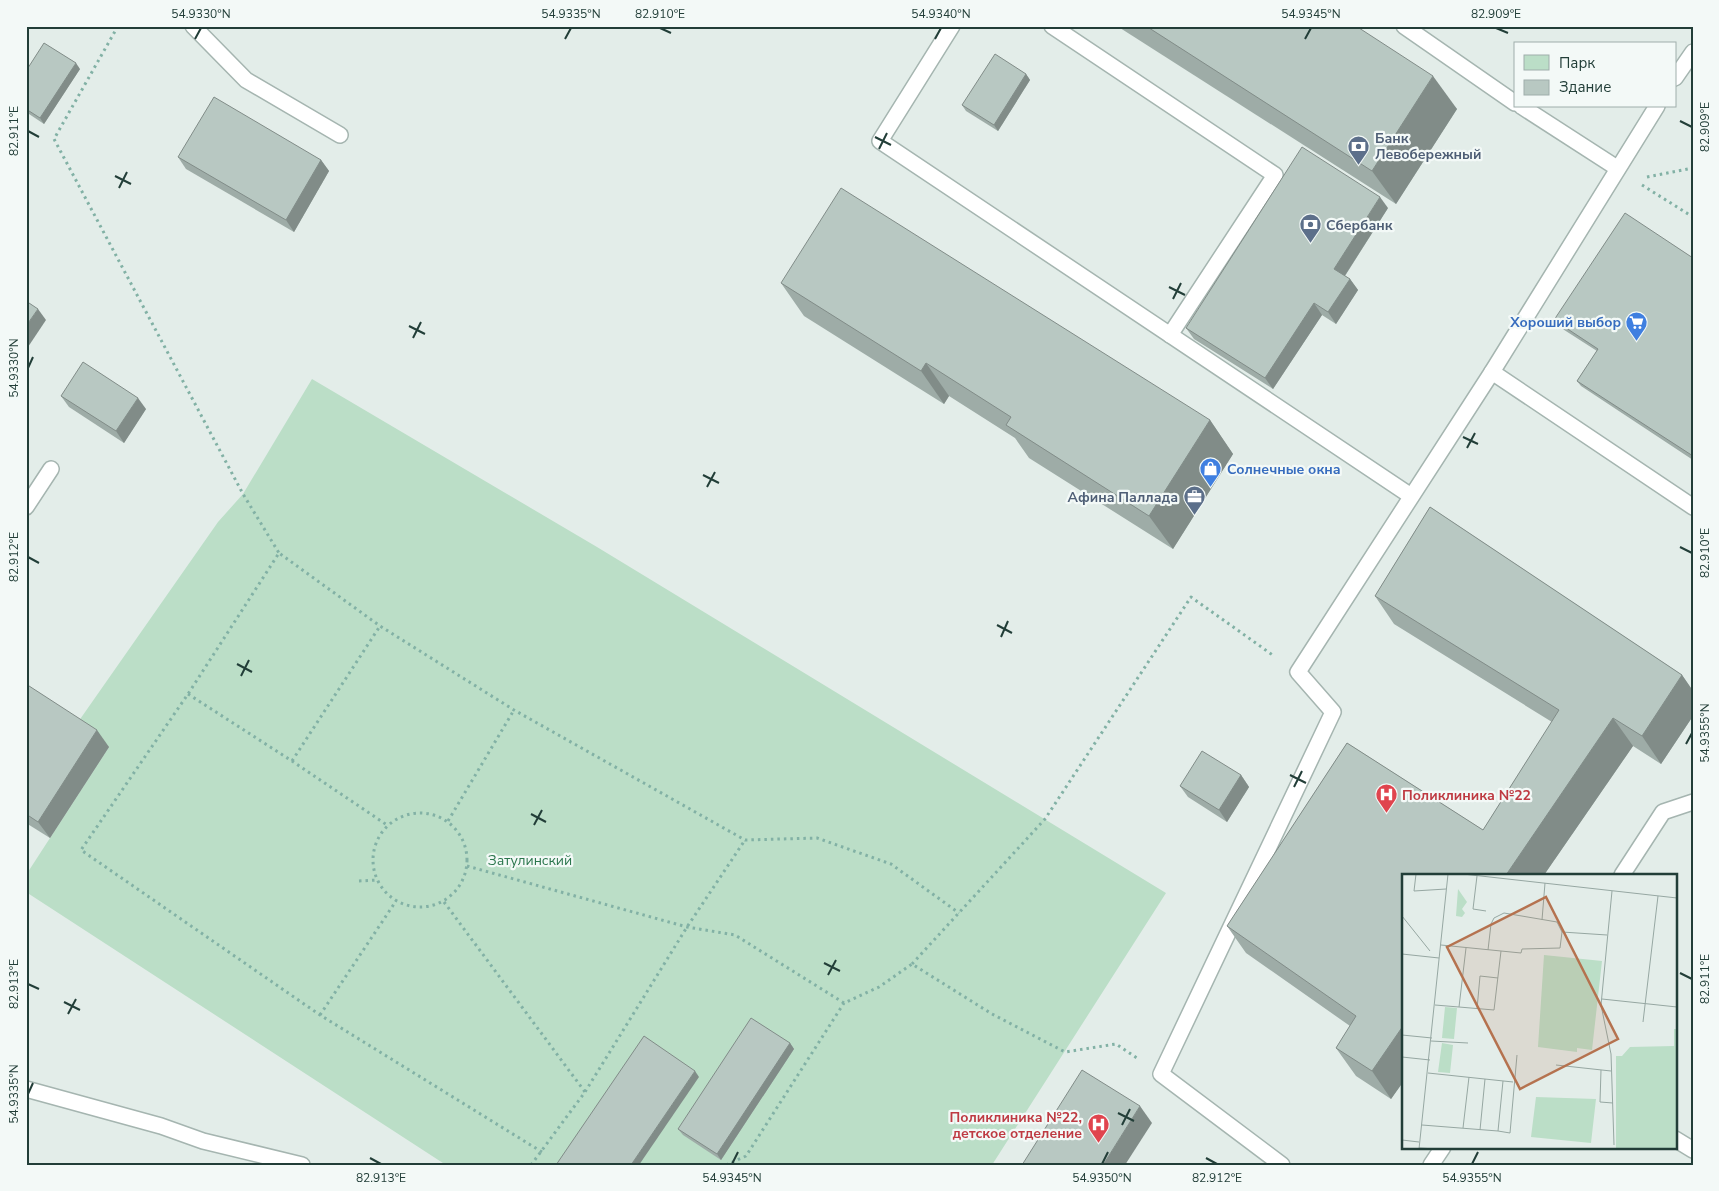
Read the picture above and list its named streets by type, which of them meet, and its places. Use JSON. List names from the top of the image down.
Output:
{
  "parks": ["Затулинский"],
  "places": {
    "bank": ["Банк Левобережный", "Сбербанк"],
    "supermarket": ["Хороший выбор"],
    "shop": ["Солнечные окна"],
    "office": ["Афина Паллада"],
    "hospital": ["Поликлиника №22", "Поликлиника №22, детское отделение"]
  },
  "legend": ["Парк", "Здание"],
  "coordinates": [
    "54.9330°N",
    "54.9335°N",
    "82.910°E",
    "54.9340°N",
    "54.9345°N",
    "82.909°E",
    "82.911°E",
    "82.912°E",
    "54.9355°N",
    "82.913°E",
    "54.9350°N"
  ]
}
